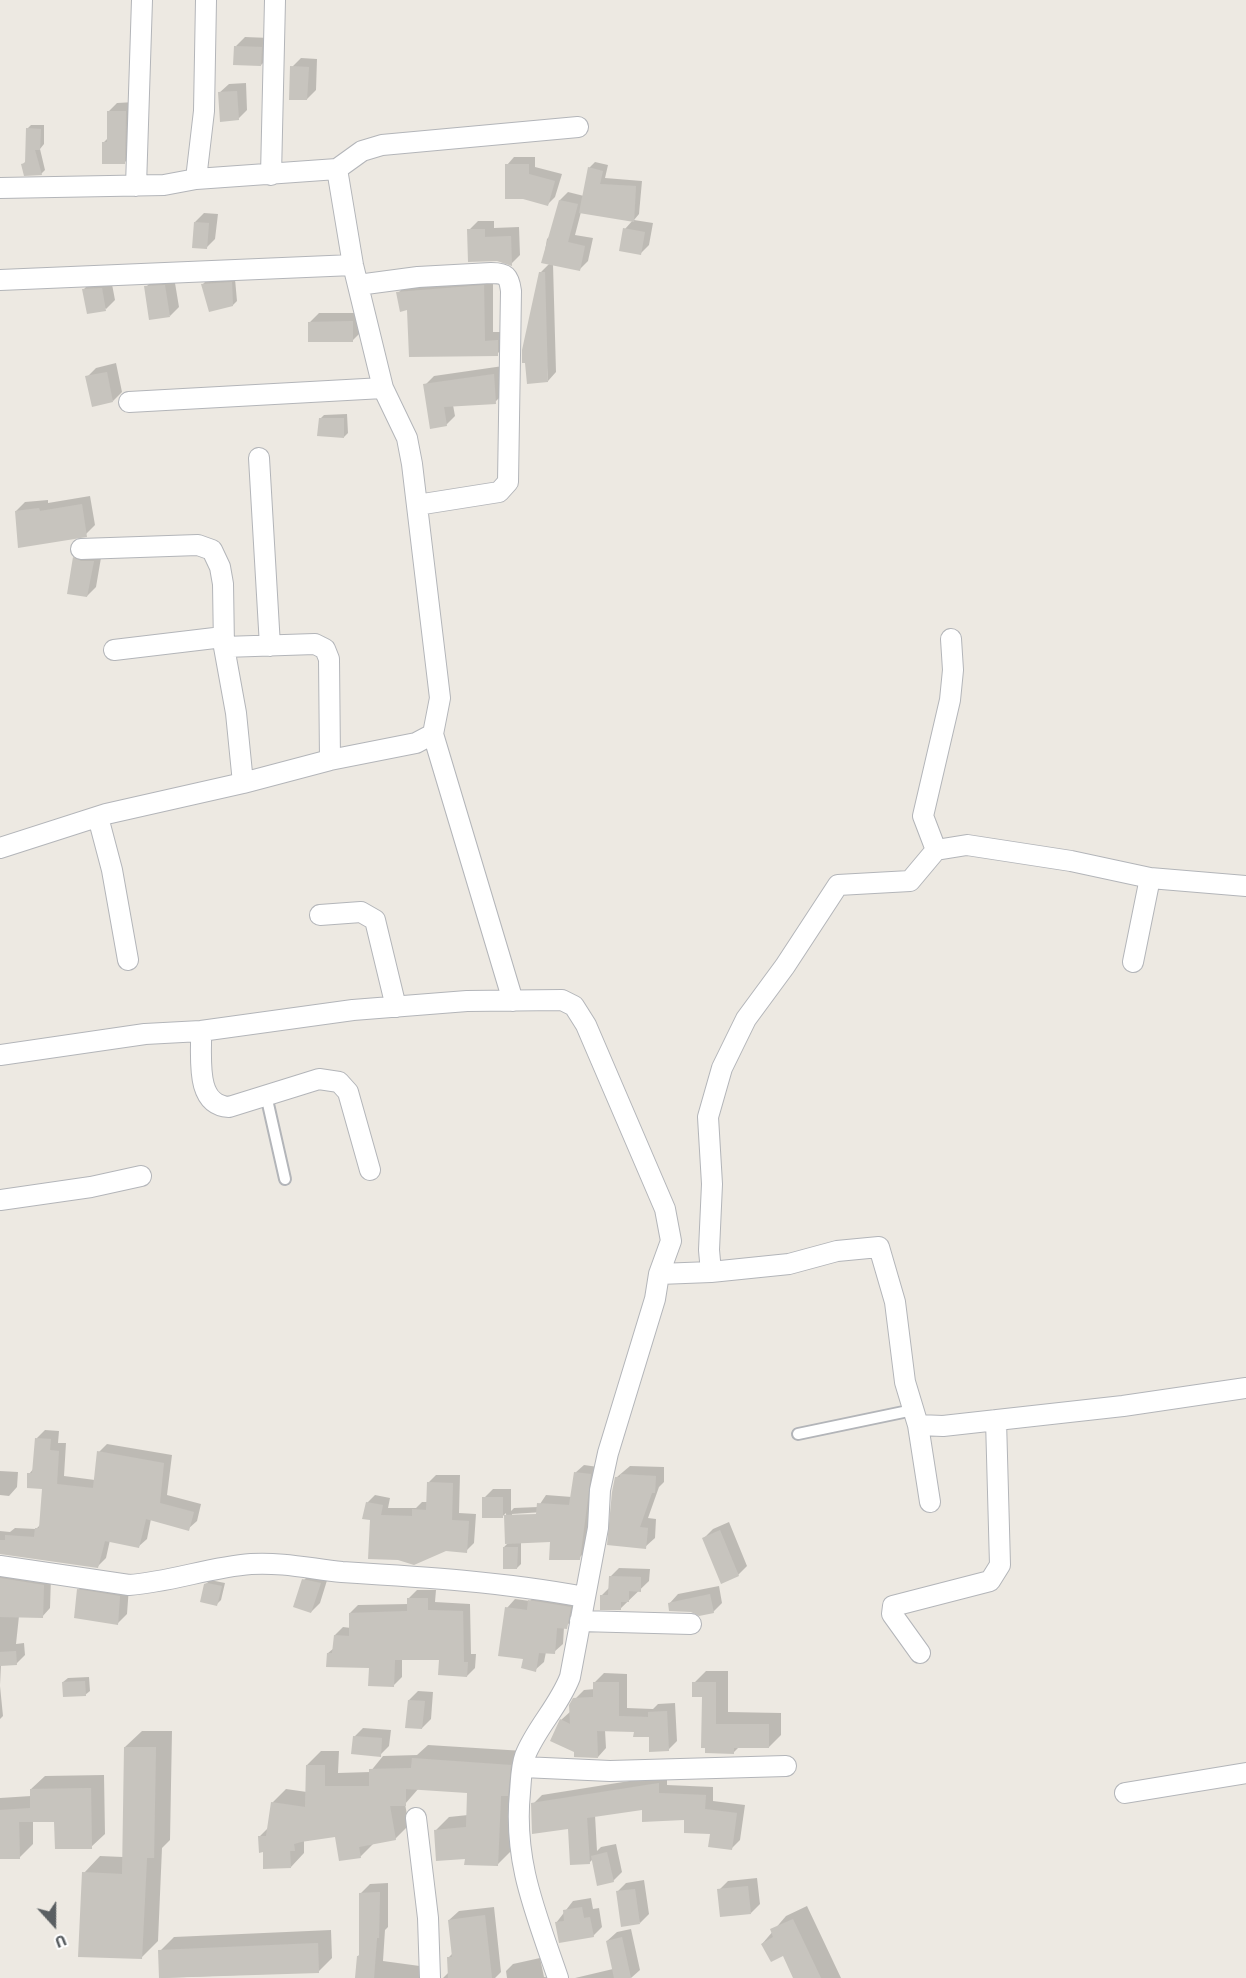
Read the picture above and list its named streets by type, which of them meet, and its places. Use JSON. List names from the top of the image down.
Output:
{
  "north": "bottom"
}
